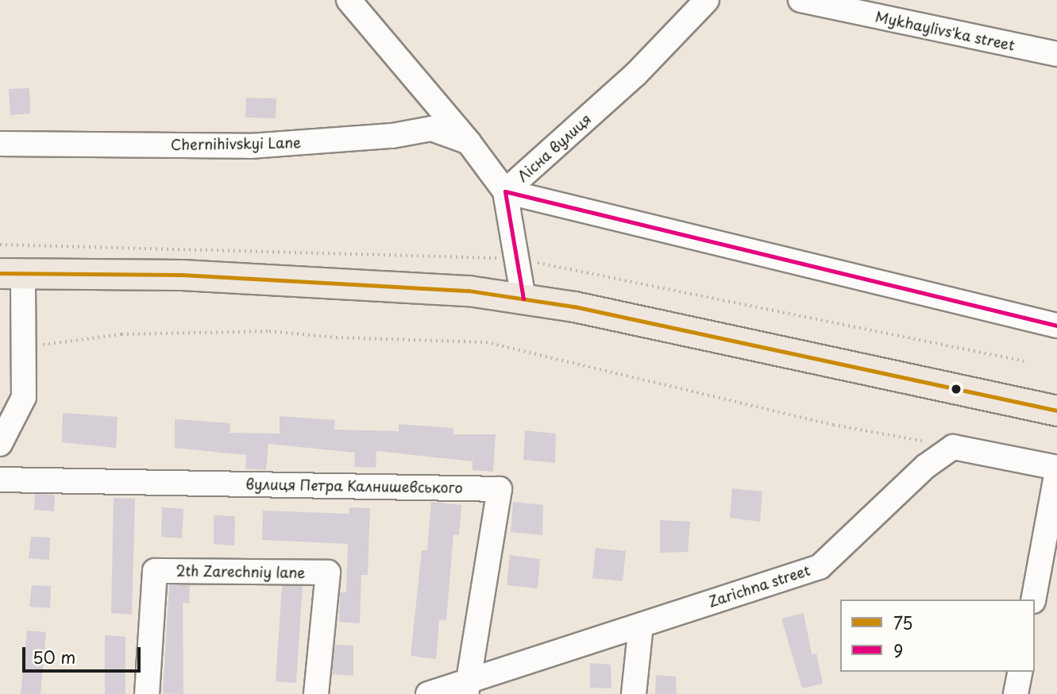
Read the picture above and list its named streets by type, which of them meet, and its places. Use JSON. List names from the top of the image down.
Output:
{
  "streets": {
    "street": [
      "Mykhaylivsʹka street",
      "Chernihivskyi Lane",
      "Лісна вулиця",
      "вулиця Петра Калнишевського",
      "2th Zarechniy lane",
      "Zarichna street"
    ]
  },
  "crossings": [
    ["Chernihivskyi Lane", "Лісна вулиця"],
    ["вулиця Петра Калнишевського", "Zarichna street"]
  ],
  "lines": ["transit line 9", "transit line 75"],
  "legend": ["75", "9"],
  "scale_bar": "50 m"
}
